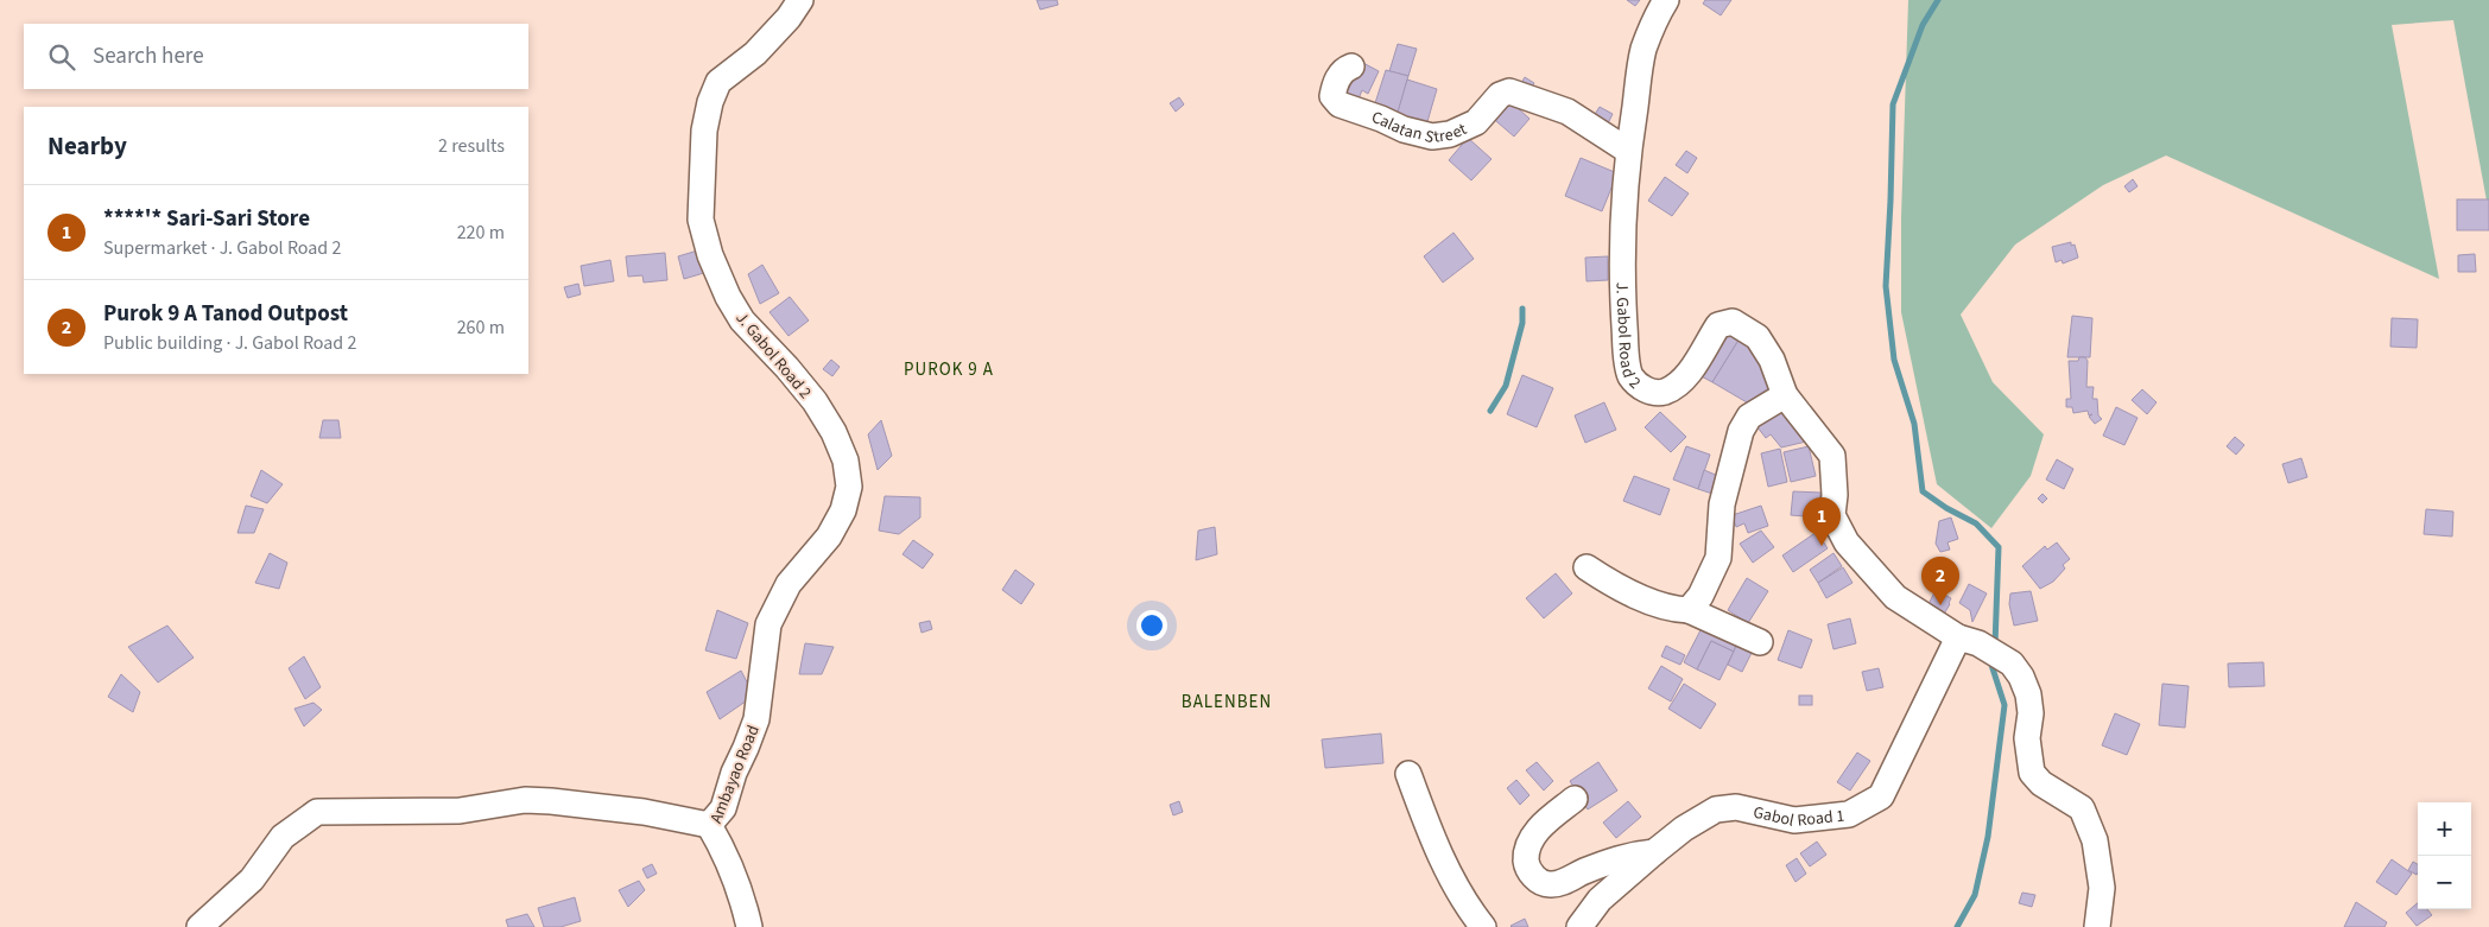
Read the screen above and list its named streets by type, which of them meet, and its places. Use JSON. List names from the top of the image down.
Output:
{
  "streets": {
    "street": [
      "Calatan Street",
      "J. Gabol Road 2",
      "Ambayao Road",
      "Gabol Road 1"
    ]
  },
  "crossings": [
    ["Calatan Street", "J. Gabol Road 2"],
    ["J. Gabol Road 2", "Ambayao Road"],
    ["J. Gabol Road 2", "Gabol Road 1"]
  ],
  "districts": ["PUROK 9 A", "BALENBEN"],
  "page": {
    "search": "Search here",
    "heading": ["Nearby", "2 results"],
    "list": [
      {
        "mark": "1",
        "name": "****'* Sari-Sari Store",
        "note": "Supermarket · J. Gabol Road 2",
        "value": "220 m"
      },
      {
        "mark": "2",
        "name": "Purok 9 A Tanod Outpost",
        "note": "Public building · J. Gabol Road 2",
        "value": "260 m"
      }
    ],
    "pins": ["1", "2"],
    "map_buttons": ["+", "−"]
  }
}
